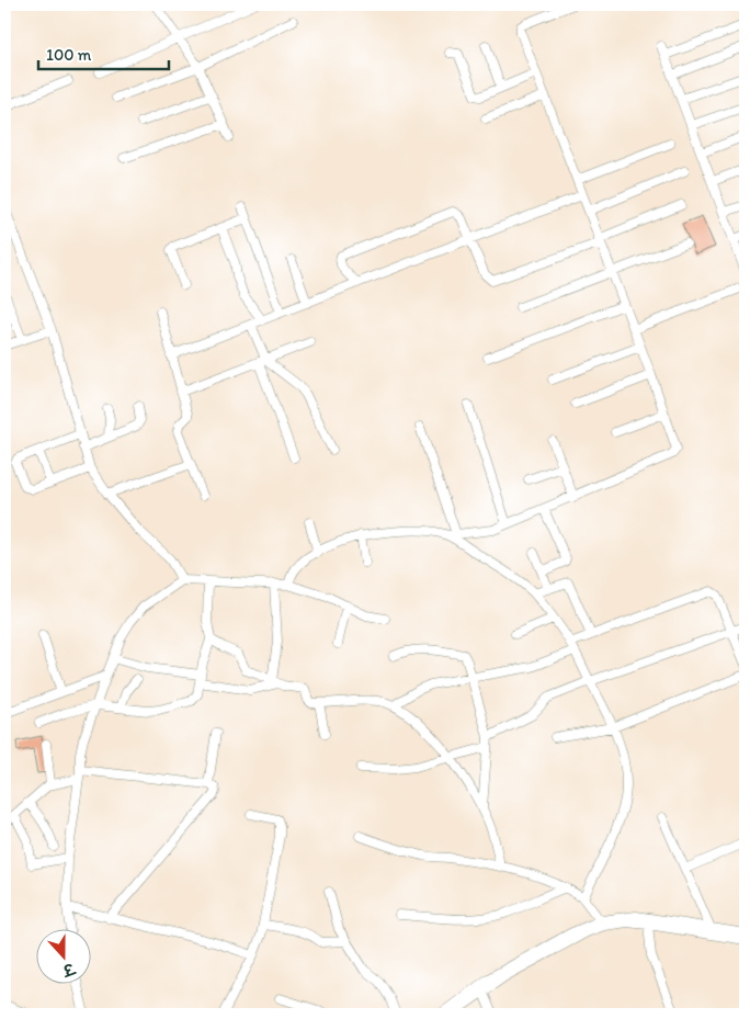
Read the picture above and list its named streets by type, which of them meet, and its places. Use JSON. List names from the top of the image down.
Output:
{
  "scale_bar": "100 m",
  "north": "bottom"
}
